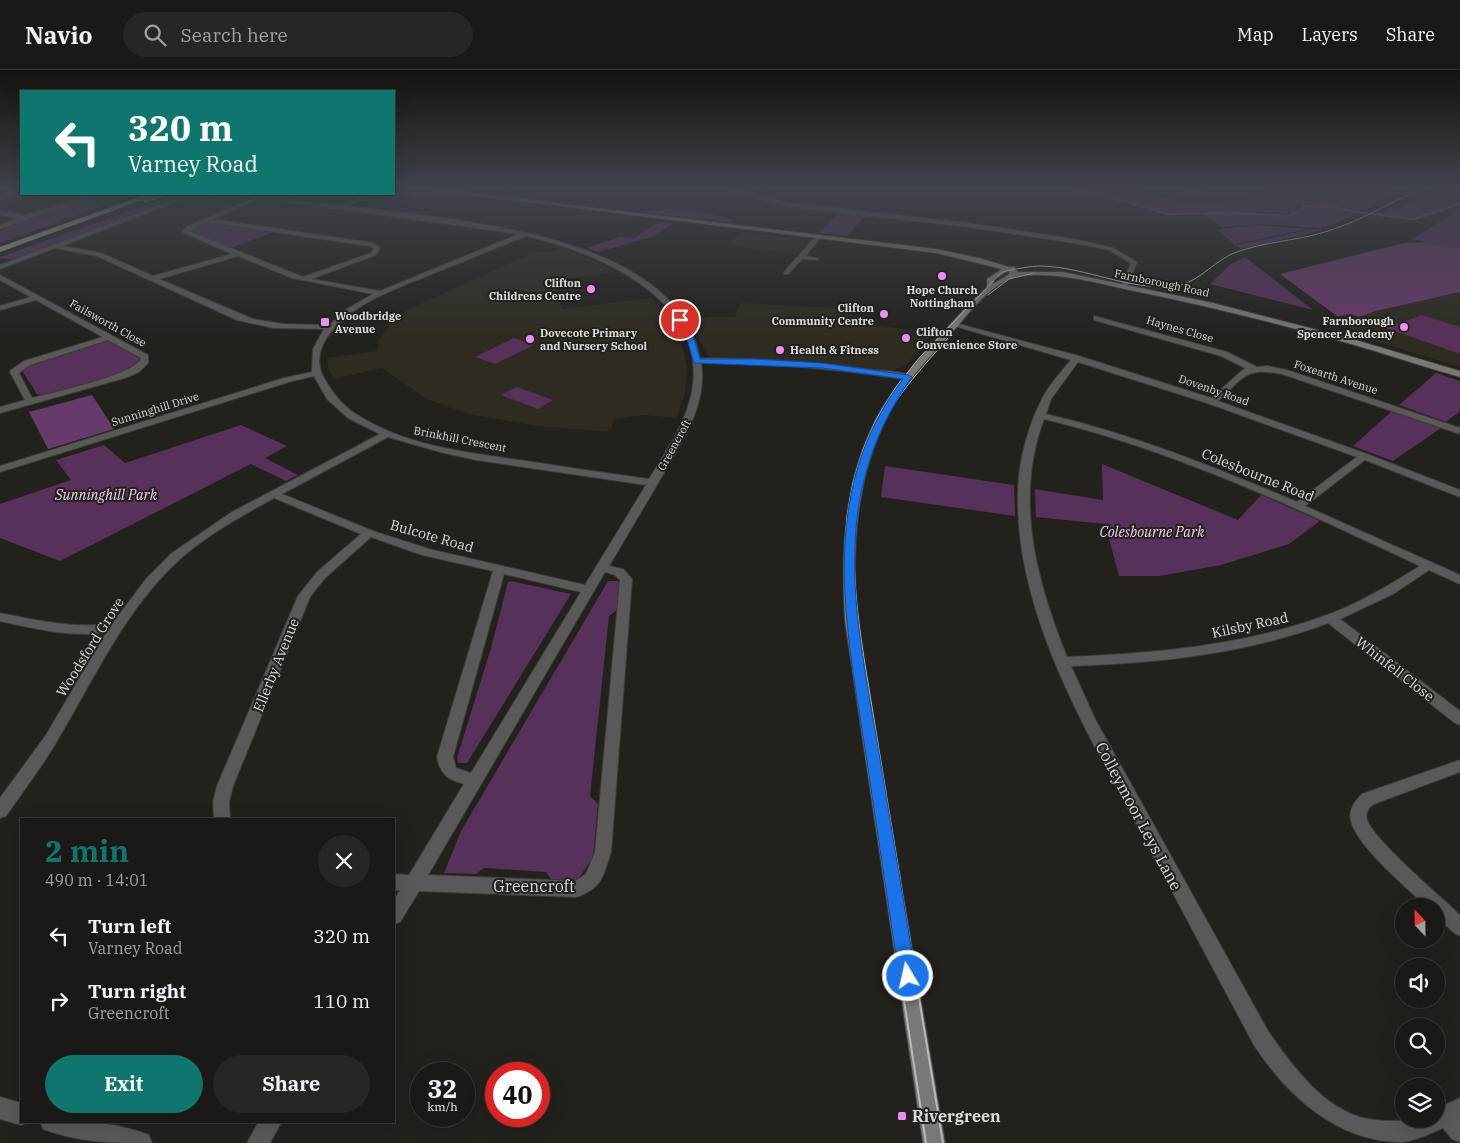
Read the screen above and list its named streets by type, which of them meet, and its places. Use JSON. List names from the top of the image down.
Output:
{
  "streets": {
    "street": [
      "Farnborough Road",
      "Failsworth Close",
      "Haynes Close",
      "Foxearth Avenue",
      "Dovenby Road",
      "Sunninghill Drive",
      "Brinkhill Crescent",
      "Greencroft",
      "Colesbourne Road",
      "Bulcote Road",
      "Kilsby Road",
      "Woodsford Grove",
      "Ellerby Avenue",
      "Whinfell Close",
      "Colleymoor Leys Lane"
    ]
  },
  "crossings": [
    ["Haynes Close", "Foxearth Avenue"],
    ["Dovenby Road", "Colleymoor Leys Lane"],
    ["Sunninghill Drive", "Brinkhill Crescent"],
    ["Brinkhill Crescent", "Greencroft"],
    ["Brinkhill Crescent", "Woodsford Grove"],
    ["Greencroft", "Bulcote Road"],
    ["Colesbourne Road", "Kilsby Road"],
    ["Colesbourne Road", "Colleymoor Leys Lane"],
    ["Bulcote Road", "Woodsford Grove"],
    ["Bulcote Road", "Ellerby Avenue"],
    ["Kilsby Road", "Whinfell Close"],
    ["Kilsby Road", "Colleymoor Leys Lane"]
  ],
  "parks": ["Sunninghill Park", "Colesbourne Park"],
  "places": {
    "other": [
      "Hope Church Nottingham",
      "Clifton Childrens Centre",
      "Clifton Community Centre",
      "Farnborough Spencer Academy",
      "Clifton Convenience Store",
      "Dovecote Primary and Nursery School",
      "Health & Fitness"
    ],
    "transit": ["Woodbridge Avenue", "Rivergreen"]
  },
  "north": "top",
  "page": {
    "header": "Navio",
    "search": "Search here",
    "nav": ["Map", "Layers", "Share"],
    "turn": ["320 m", "Varney Road"],
    "heading": ["2 min", "490 m · 14:01"],
    "list": [
      {
        "name": "Turn left",
        "note": "Varney Road",
        "value": "320 m"
      },
      {
        "name": "Turn right",
        "note": "Greencroft",
        "value": "110 m"
      }
    ],
    "buttons": ["Exit", "Share"],
    "speed": "32 km/h",
    "limit": "40"
  }
}
